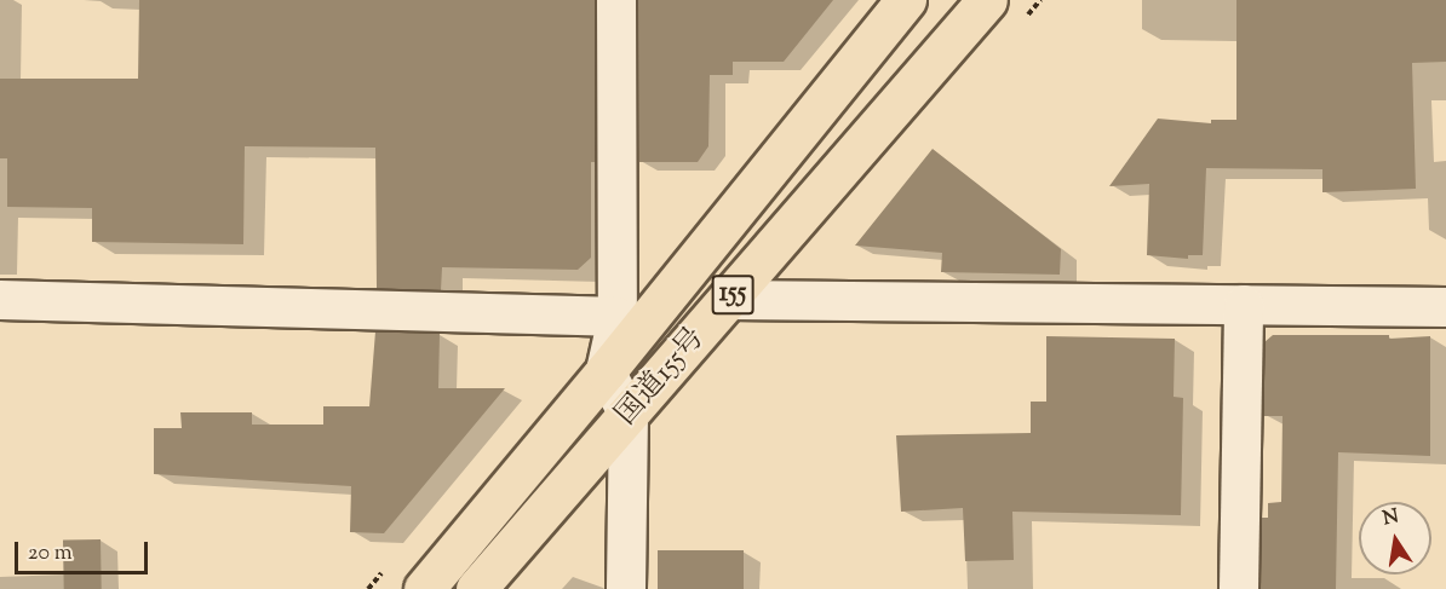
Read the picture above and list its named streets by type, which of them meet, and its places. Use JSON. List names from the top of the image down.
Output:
{
  "streets": {
    "highway": ["155", "国道155号"]
  },
  "scale_bar": "20 m",
  "north": "top"
}
